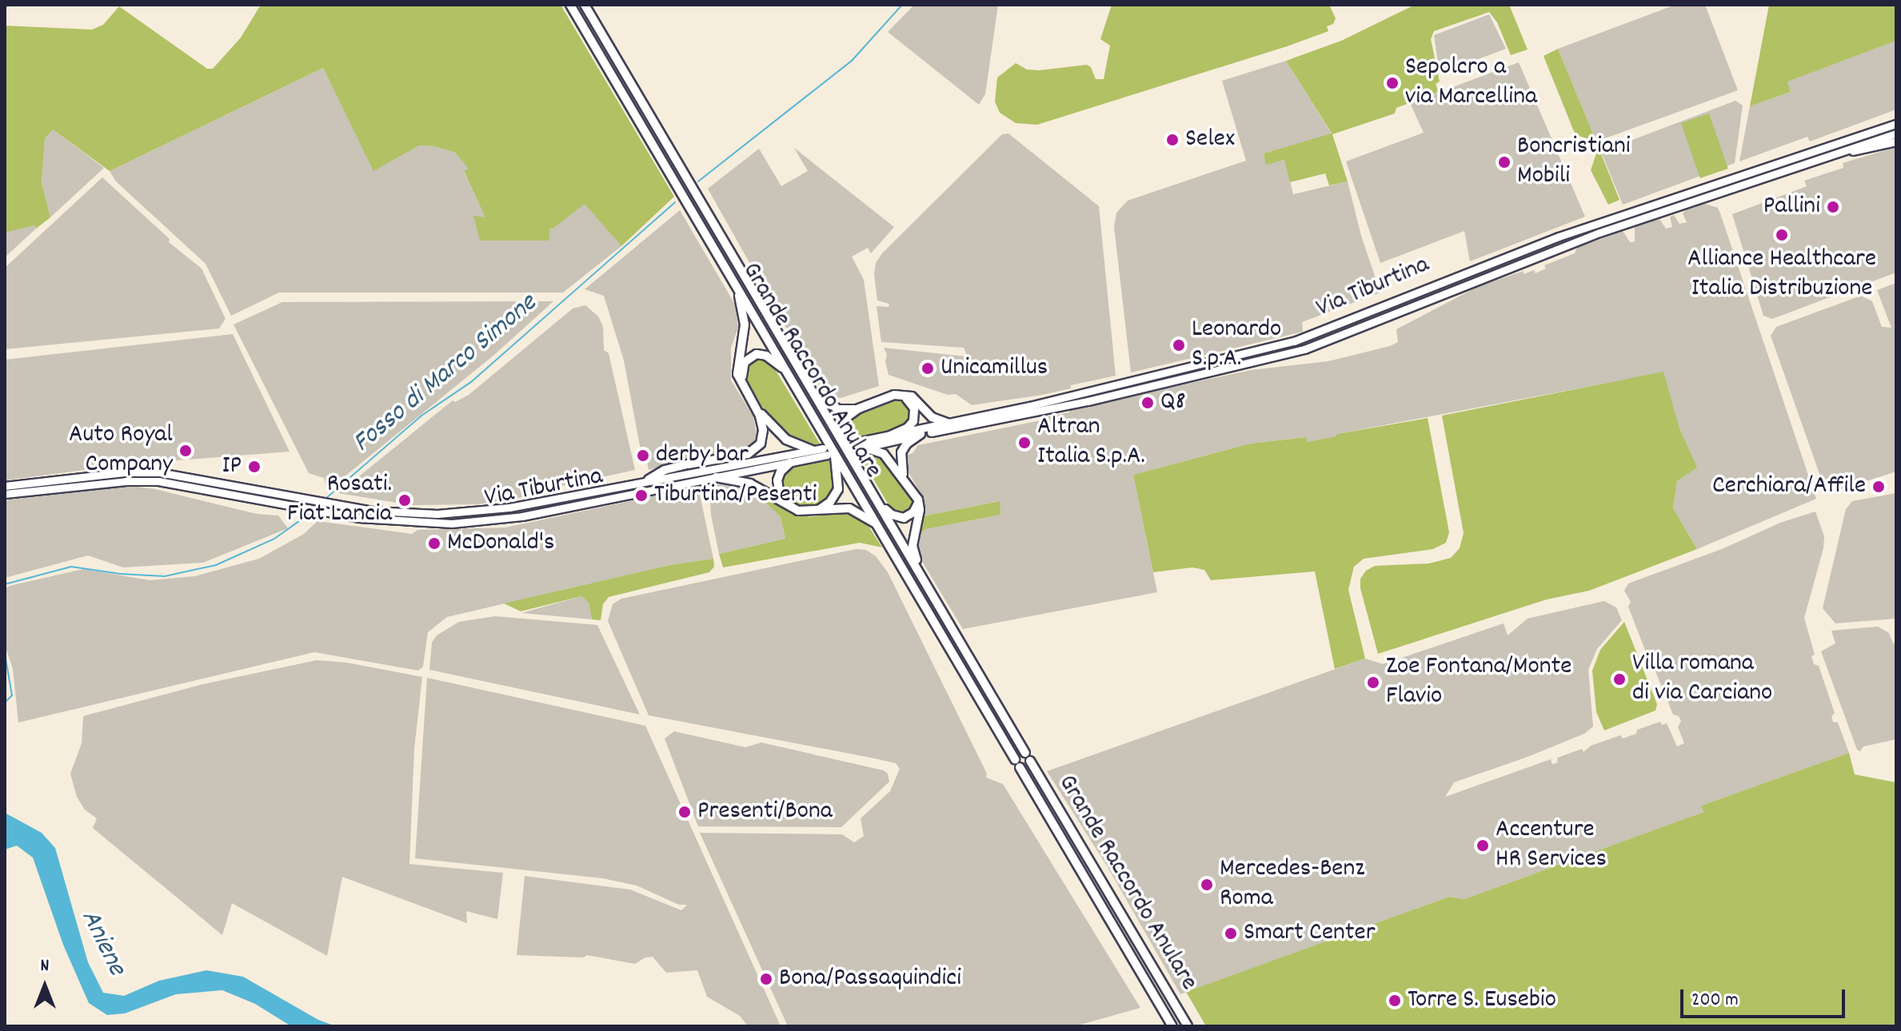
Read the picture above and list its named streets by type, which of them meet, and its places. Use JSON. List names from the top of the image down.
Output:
{
  "streets": {
    "highway": ["Grande Raccordo Anulare"],
    "main road": ["Via Tiburtina"]
  },
  "crossings": [
    ["Via Tiburtina", "Grande Raccordo Anulare"]
  ],
  "water": ["Fosso di Marco Simone", "Aniene"],
  "places": [
    "Sepolcro a via Marcellina",
    "Selex",
    "Boncristiani Mobili",
    "Pallini",
    "Alliance Healthcare Italia Distribuzione",
    "Leonardo S.p.A.",
    "Unicamillus",
    "Q8",
    "Altran Italia S.p.A.",
    "Auto Royal Company",
    "derby bar",
    "IP",
    "Cerchiara/Affile",
    "Tiburtina/Pesenti",
    "Rosati. Fiat Lancia",
    "McDonald's",
    "Villa romana di via Carciano",
    "Zoe Fontana/Monte Flavio",
    "Presenti/Bona",
    "Accenture HR Services",
    "Mercedes-Benz Roma",
    "Smart Center",
    "Bona/Passaquindici",
    "Torre S. Eusebio"
  ],
  "scale_bar": "200 m",
  "north": "top"
}
